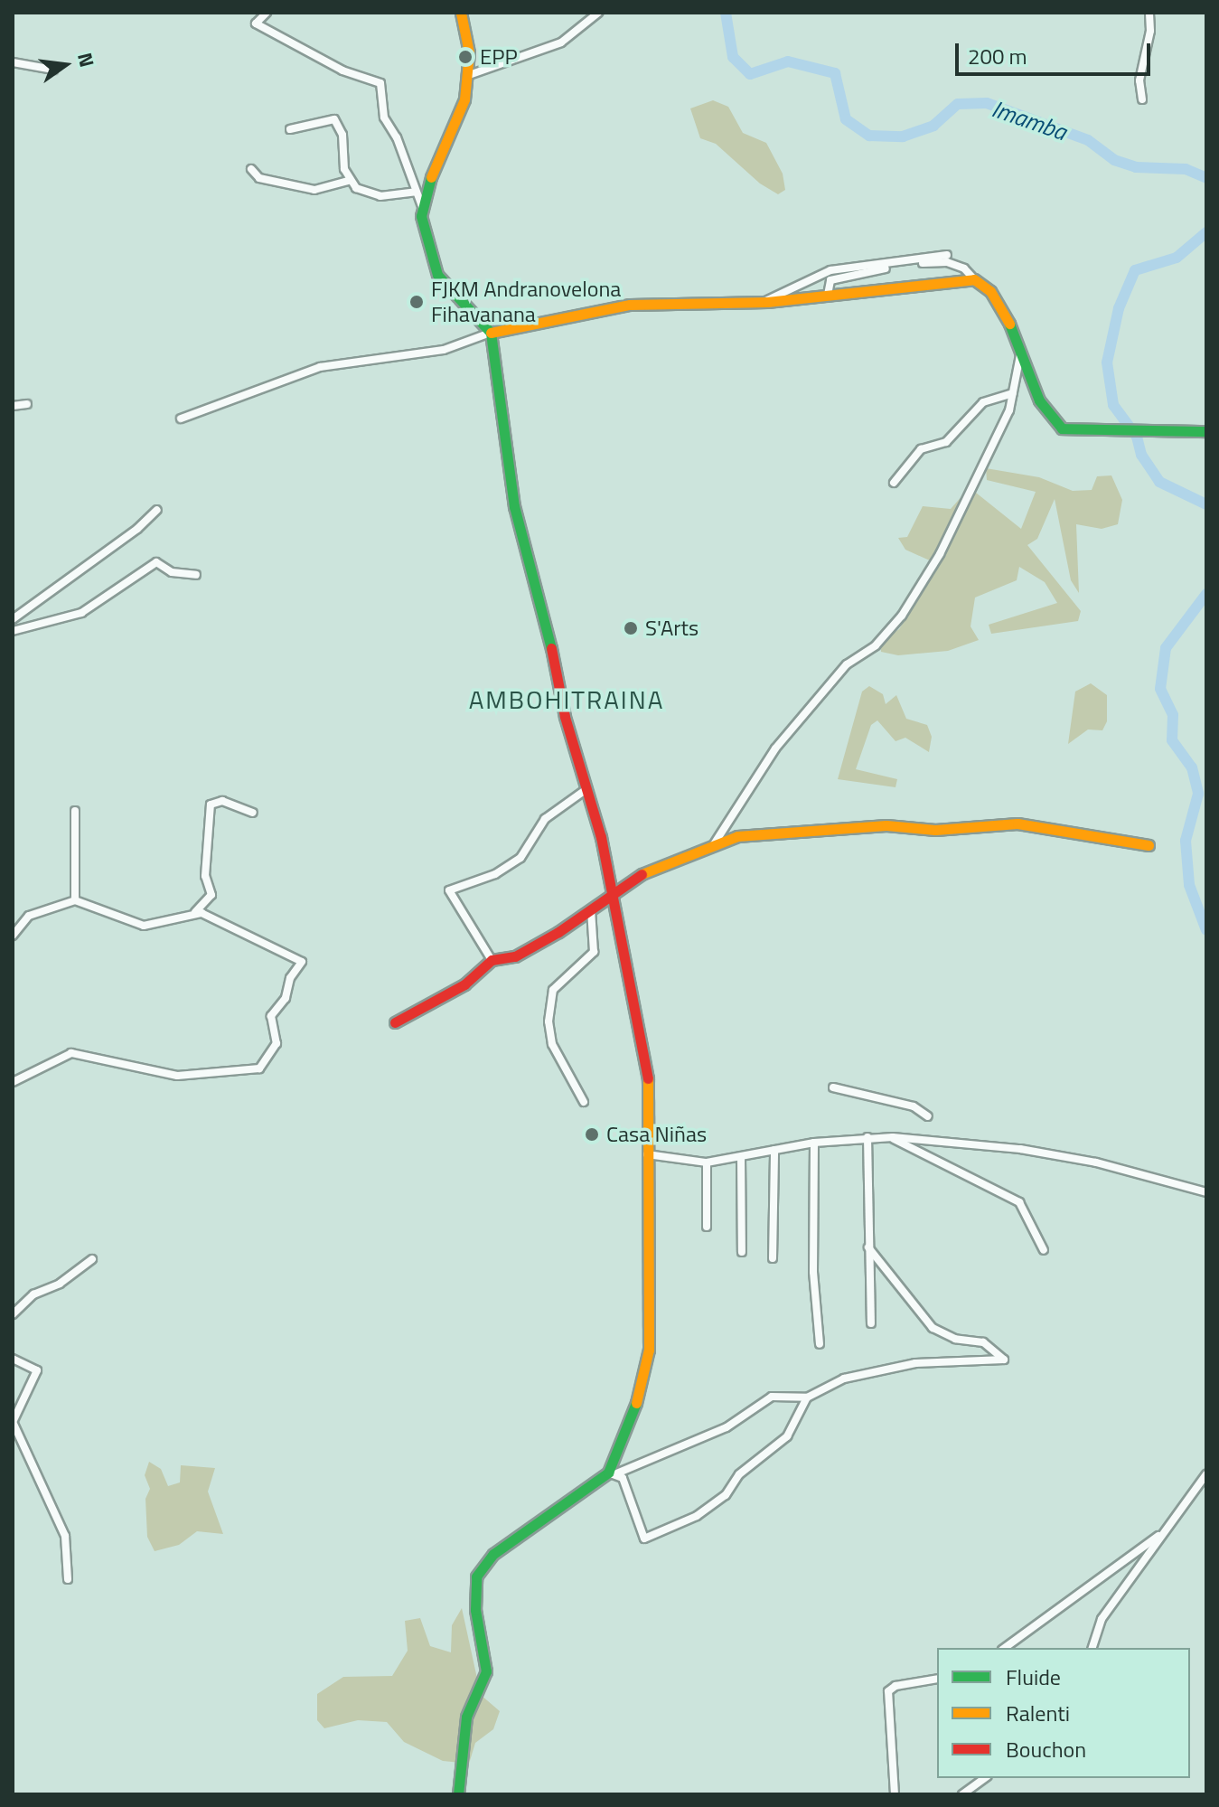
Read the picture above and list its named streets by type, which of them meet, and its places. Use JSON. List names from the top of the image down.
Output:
{
  "districts": ["AMBOHITRAINA"],
  "water": ["Imamba"],
  "places": [
    "EPP",
    "FJKM Andranovelona Fihavanana",
    "S'Arts",
    "Casa Niñas"
  ],
  "legend": ["Fluide", "Ralenti", "Bouchon"],
  "scale_bar": "200 m",
  "north": "right"
}
